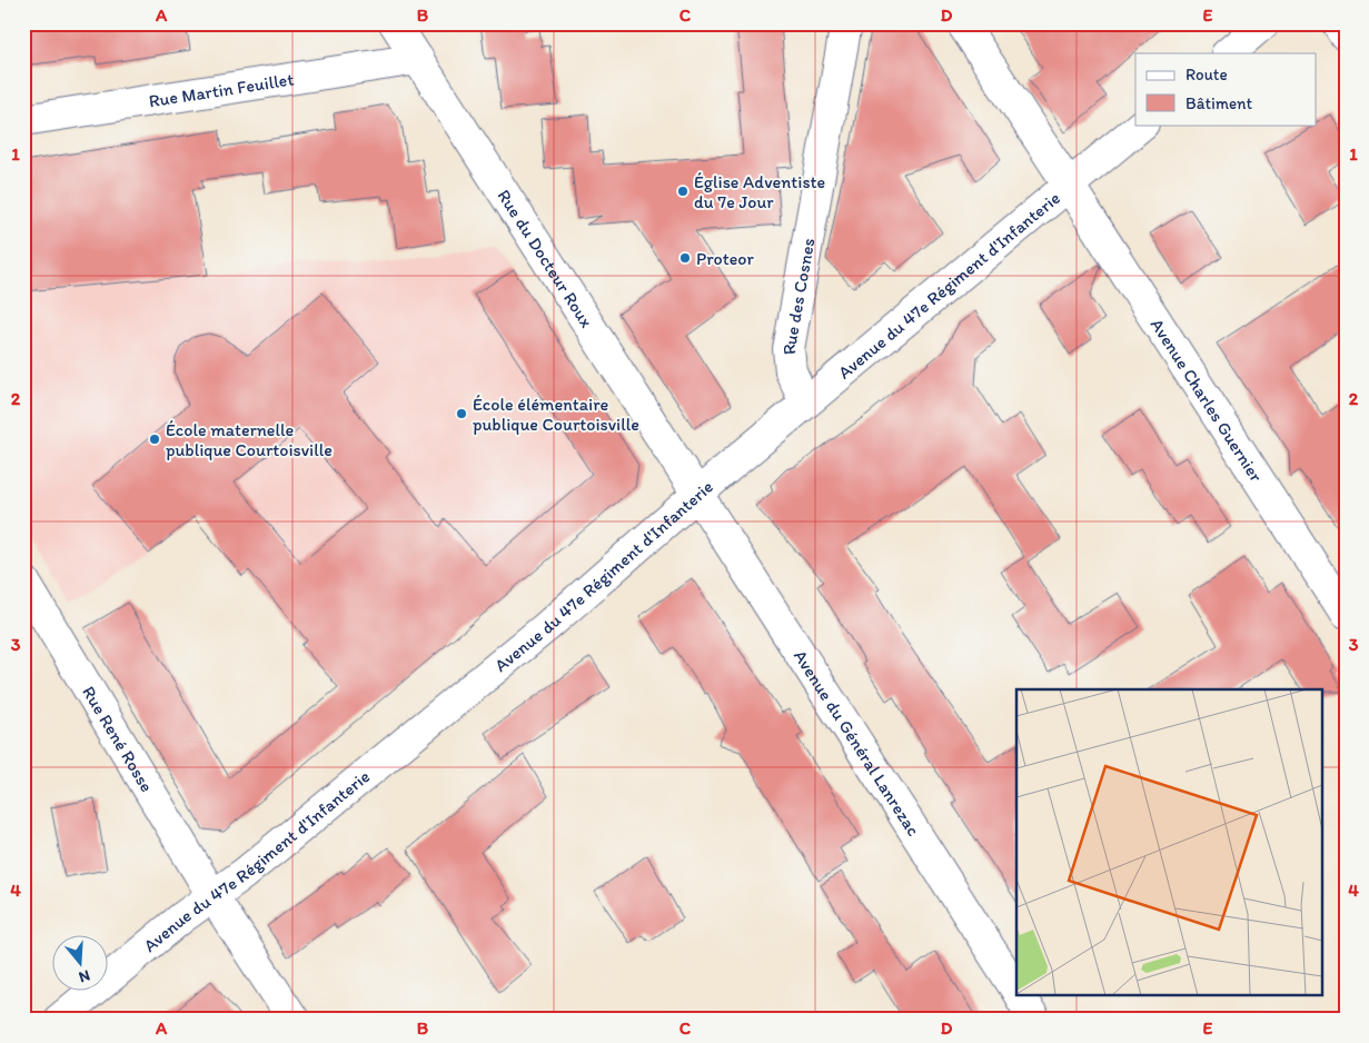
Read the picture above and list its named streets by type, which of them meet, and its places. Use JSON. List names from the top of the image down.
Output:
{
  "streets": {
    "street": [
      "Rue Martin Feuillet",
      "Rue du Docteur Roux",
      "Avenue du 47e Régiment d'Infanterie",
      "Rue des Cosnes",
      "Avenue Charles Guernier",
      "Rue René Rosse",
      "Avenue du Général Lanrezac"
    ]
  },
  "crossings": [
    ["Rue Martin Feuillet", "Rue du Docteur Roux"],
    ["Rue du Docteur Roux", "Avenue du 47e Régiment d'Infanterie"],
    ["Rue du Docteur Roux", "Avenue du Général Lanrezac"],
    ["Avenue du 47e Régiment d'Infanterie", "Rue des Cosnes"],
    ["Avenue du 47e Régiment d'Infanterie", "Avenue Charles Guernier"],
    ["Avenue du 47e Régiment d'Infanterie", "Rue René Rosse"],
    ["Avenue du 47e Régiment d'Infanterie", "Avenue du Général Lanrezac"]
  ],
  "places": [
    "Église Adventiste du 7e Jour",
    "Proteor",
    "École élémentaire publique Courtoisville",
    "École maternelle publique Courtoisville"
  ],
  "legend": ["Route", "Bâtiment"],
  "north": "bottom",
  "grid": {
    "columns": [
      "A",
      "B",
      "C",
      "D",
      "E"
    ],
    "rows": [
      "1",
      "2",
      "3",
      "4"
    ]
  }
}
